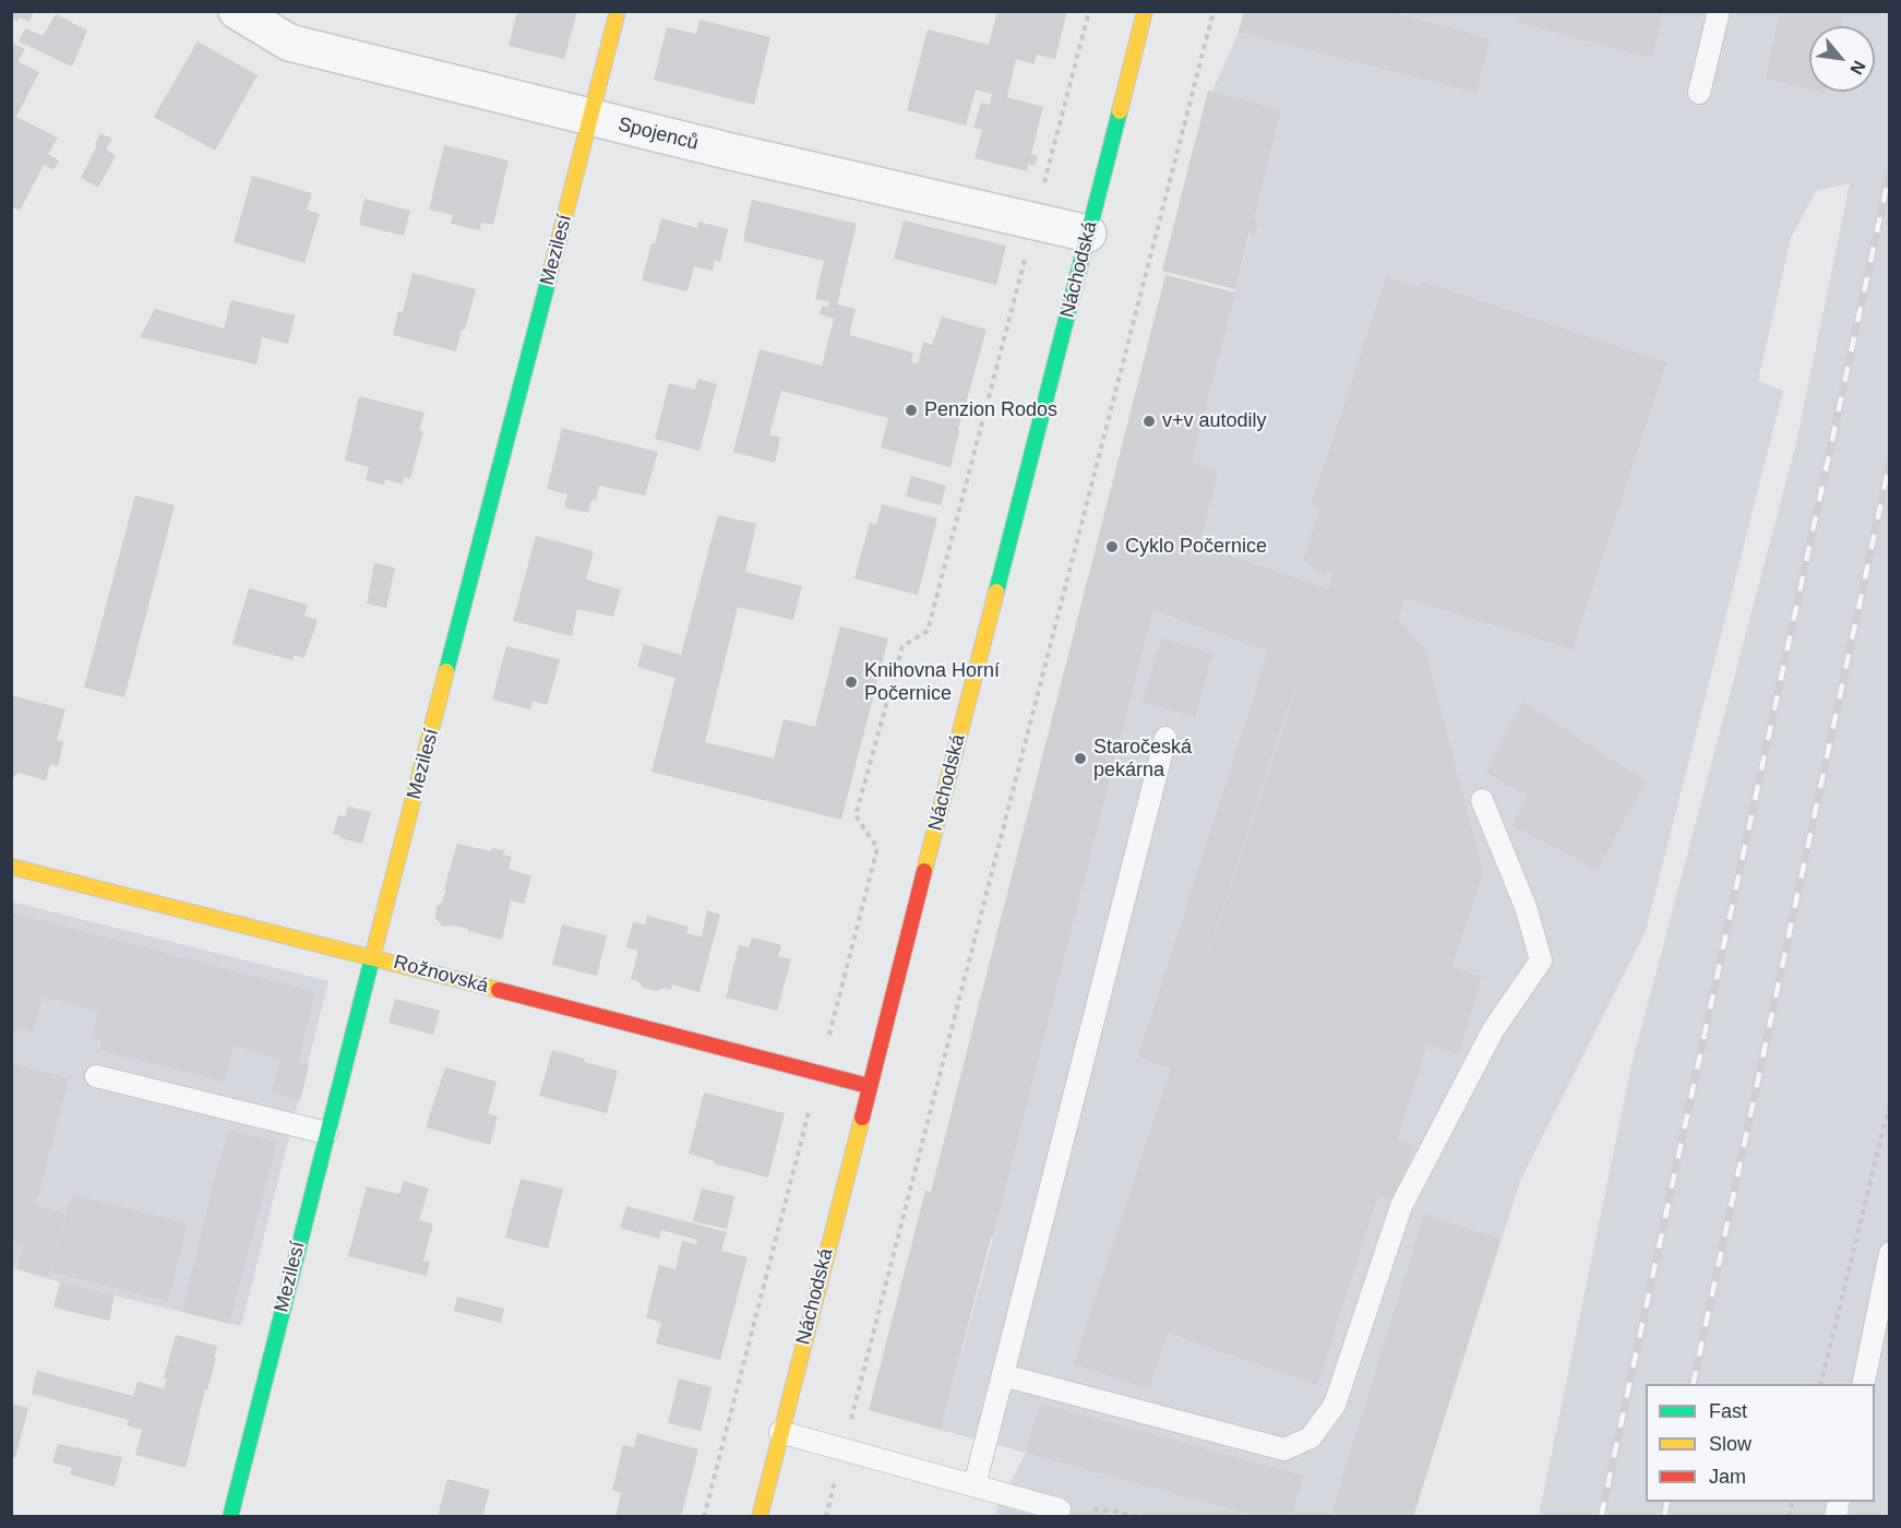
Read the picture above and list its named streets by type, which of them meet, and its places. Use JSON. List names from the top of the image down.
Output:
{
  "streets": {
    "street": [
      "Spojenců",
      "Mezilesí",
      "Náchodská",
      "Rožnovská"
    ]
  },
  "crossings": [
    ["Spojenců", "Mezilesí"],
    ["Spojenců", "Náchodská"],
    ["Mezilesí", "Rožnovská"],
    ["Náchodská", "Rožnovská"]
  ],
  "places": [
    "Penzion Rodos",
    "v+v autodily",
    "Cyklo Počernice",
    "Knihovna Horní Počernice",
    "Staročeská pekárna"
  ],
  "legend": ["Fast", "Slow", "Jam"],
  "north": "bottom right"
}
